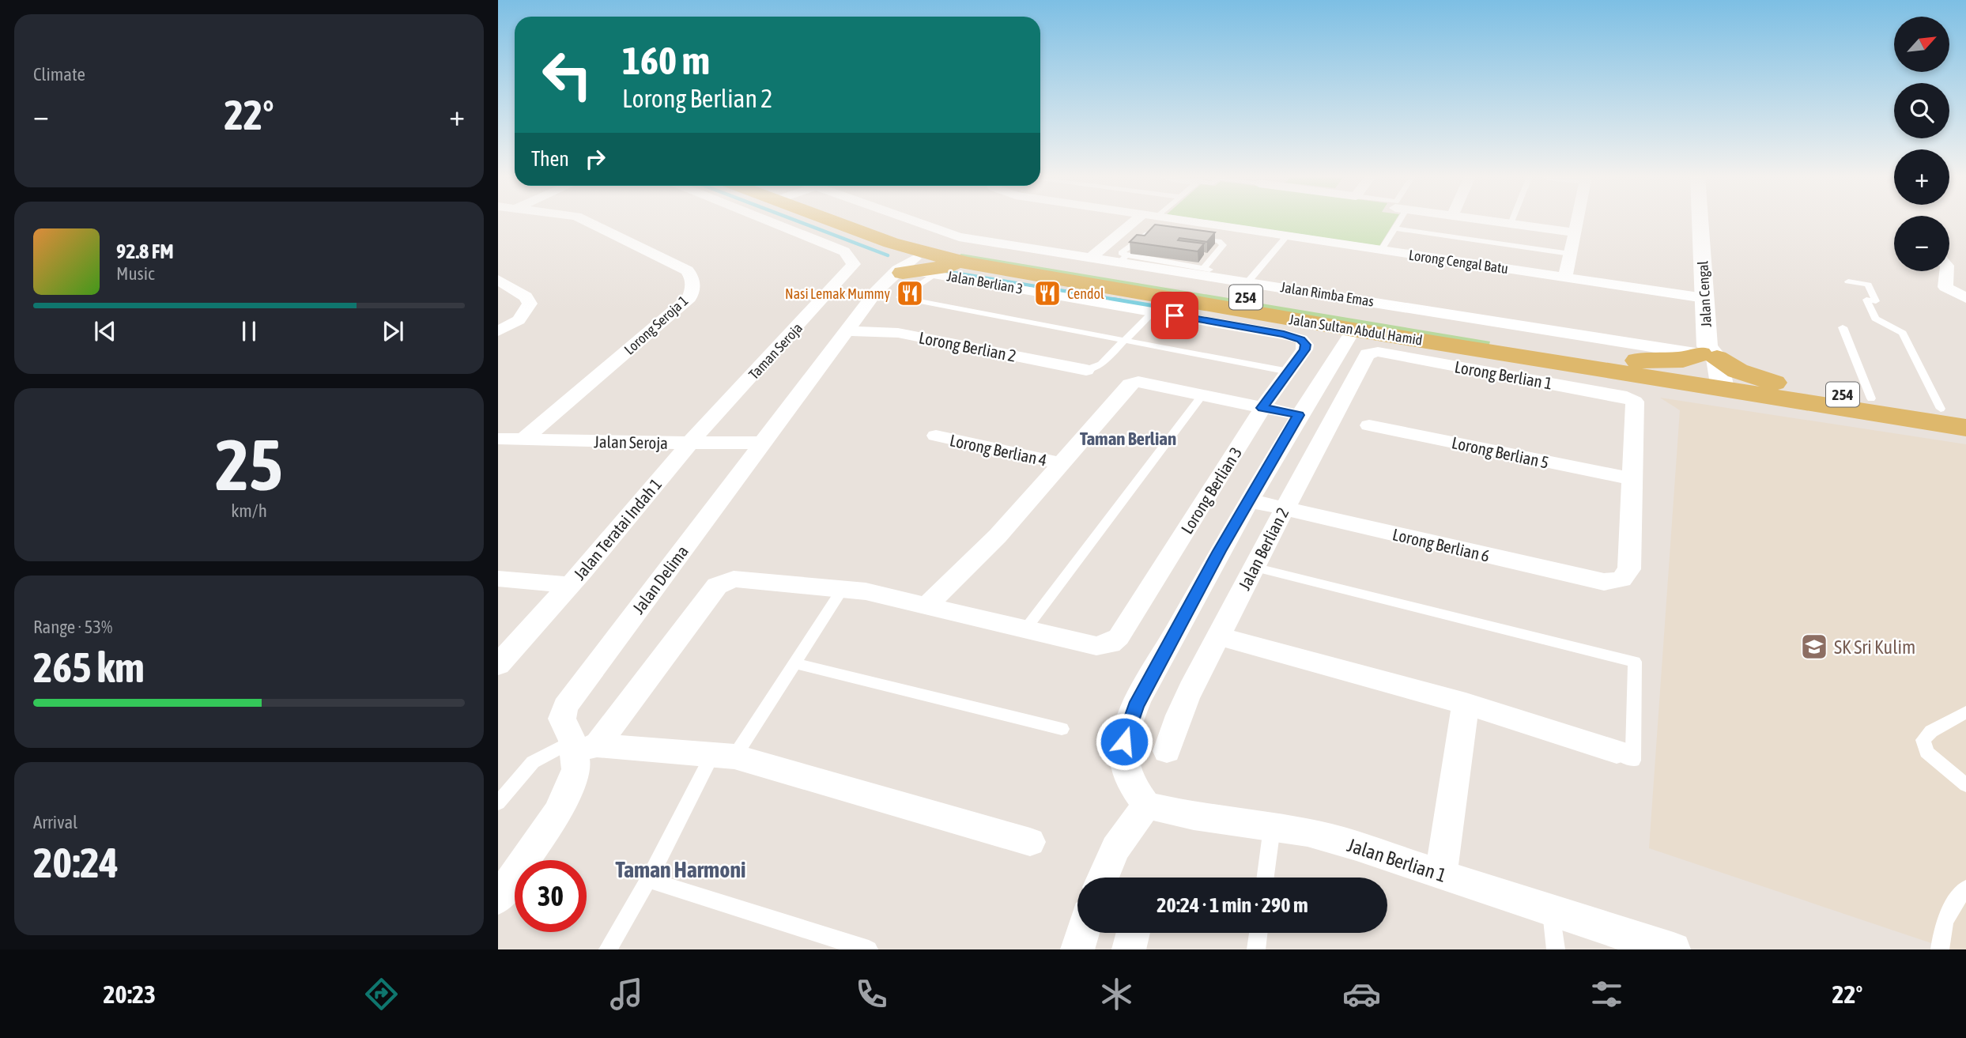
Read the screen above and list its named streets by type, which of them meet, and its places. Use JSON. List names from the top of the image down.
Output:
{
  "streets": {
    "main road": ["254", "Jalan Sultan Abdul Hamid"],
    "street": [
      "Lorong Cengal Batu",
      "Jalan Berlian 3",
      "Jalan Rimba Emas",
      "Jalan Cengal",
      "Lorong Seroja 1",
      "Lorong Berlian 2",
      "Taman Seroja",
      "Lorong Berlian 1",
      "Jalan Seroja",
      "Lorong Berlian 4",
      "Lorong Berlian 5",
      "Lorong Berlian 3",
      "Jalan Teratai Indah 1",
      "Lorong Berlian 6",
      "Jalan Berlian 2",
      "Jalan Delima",
      "Jalan Berlian 1"
    ]
  },
  "crossings": [
    ["Lorong Cengal Batu", "Jalan Cengal"],
    ["Jalan Berlian 3", "Jalan Sultan Abdul Hamid"],
    ["Jalan Berlian 3", "Lorong Berlian 3"],
    ["Jalan Berlian 3", "Jalan Delima"],
    ["Jalan Rimba Emas", "Jalan Cengal"],
    ["Jalan Rimba Emas", "Jalan Sultan Abdul Hamid"],
    ["Jalan Cengal", "Jalan Sultan Abdul Hamid"],
    ["Lorong Seroja 1", "Jalan Seroja"],
    ["Jalan Sultan Abdul Hamid", "Jalan Delima"],
    ["Lorong Berlian 2", "Jalan Delima"],
    ["Taman Seroja", "Jalan Seroja"],
    ["Taman Seroja", "Jalan Teratai Indah 1"],
    ["Lorong Berlian 1", "Lorong Berlian 5"],
    ["Lorong Berlian 1", "Lorong Berlian 6"],
    ["Lorong Berlian 1", "Jalan Berlian 2"],
    ["Jalan Seroja", "Jalan Teratai Indah 1"],
    ["Jalan Seroja", "Jalan Delima"],
    ["Lorong Berlian 5", "Lorong Berlian 6"],
    ["Lorong Berlian 6", "Jalan Berlian 2"]
  ],
  "districts": ["Taman Berlian", "Taman Harmoni"],
  "places": {
    "restaurant": ["Nasi Lemak Mummy", "Cendol"],
    "school or university": ["SK Sri Kulim"]
  },
  "north": "top right",
  "page": {
    "tile": [
      "Climate",
      ["25", "km/h"],
      ["Range · 53%", "265 km"],
      ["Arrival", "20:24"]
    ],
    "map_buttons": ["+", "−"],
    "turn": ["160 m", "Lorong Berlian 2"],
    "heat": ["−", "22°", "+"],
    "then": "Then",
    "song": ["92.8 FM", "Music"],
    "limit": "30",
    "trip": "20:24 · 1 min · 290 m",
    "tabs": ["20:23", "22°"]
  }
}
